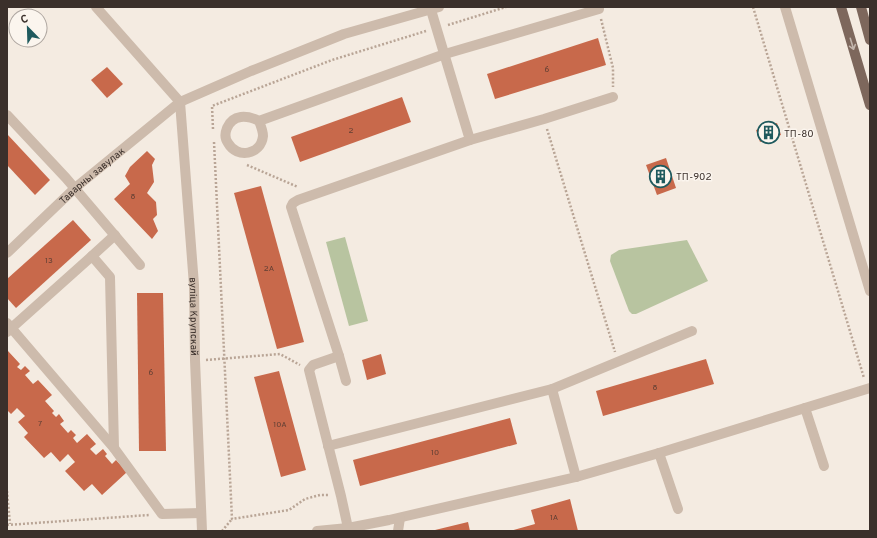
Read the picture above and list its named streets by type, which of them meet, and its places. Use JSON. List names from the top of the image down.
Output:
{
  "streets": {
    "street": ["Таварны завулак", "вуліца Крупскай"]
  },
  "crossings": [
    ["Таварны завулак", "вуліца Крупскай"]
  ],
  "places": {
    "building": ["ТП-80", "ТП-902"]
  },
  "house_numbers": [
    "6",
    "2",
    "8",
    "13",
    "2А",
    "6",
    "8",
    "7",
    "10А",
    "10",
    "1А"
  ],
  "north": "top left"
}
